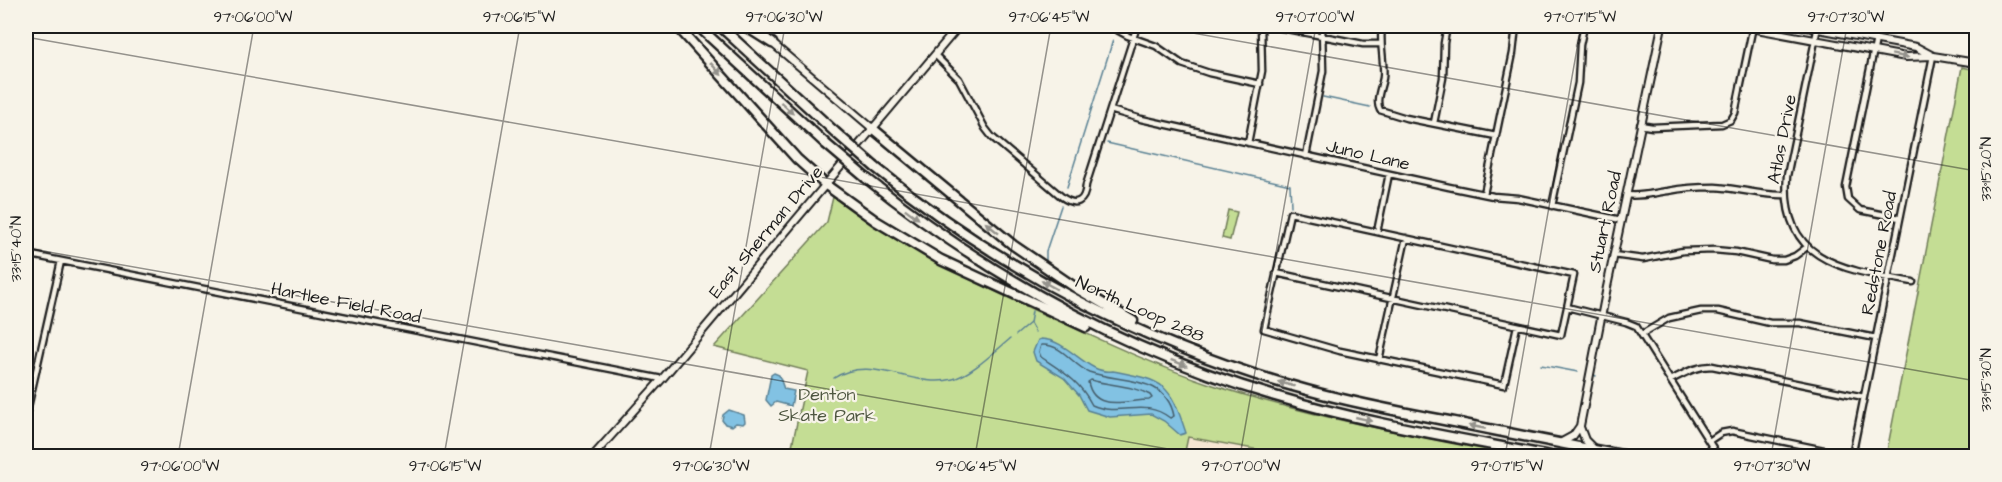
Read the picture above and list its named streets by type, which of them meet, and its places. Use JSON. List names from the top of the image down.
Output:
{
  "streets": {
    "highway": ["North Loop 288"],
    "street": [
      "Atlas Drive",
      "Juno Lane",
      "Stuart Road",
      "East Sherman Drive",
      "Redstone Road",
      "Hartlee Field Road"
    ]
  },
  "crossings": [
    ["Atlas Drive", "Redstone Road"],
    ["Juno Lane", "Stuart Road"],
    ["East Sherman Drive", "Hartlee Field Road"]
  ],
  "parks": ["Denton Skate Park"],
  "coordinates": [
    "97°06'00\"W",
    "97°06'15\"W",
    "97°06'30\"W",
    "97°06'45\"W",
    "97°07'00\"W",
    "97°07'15\"W",
    "97°07'30\"W",
    "33°15'20\"N",
    "33°15'40\"N",
    "33°15'30\"N"
  ]
}
